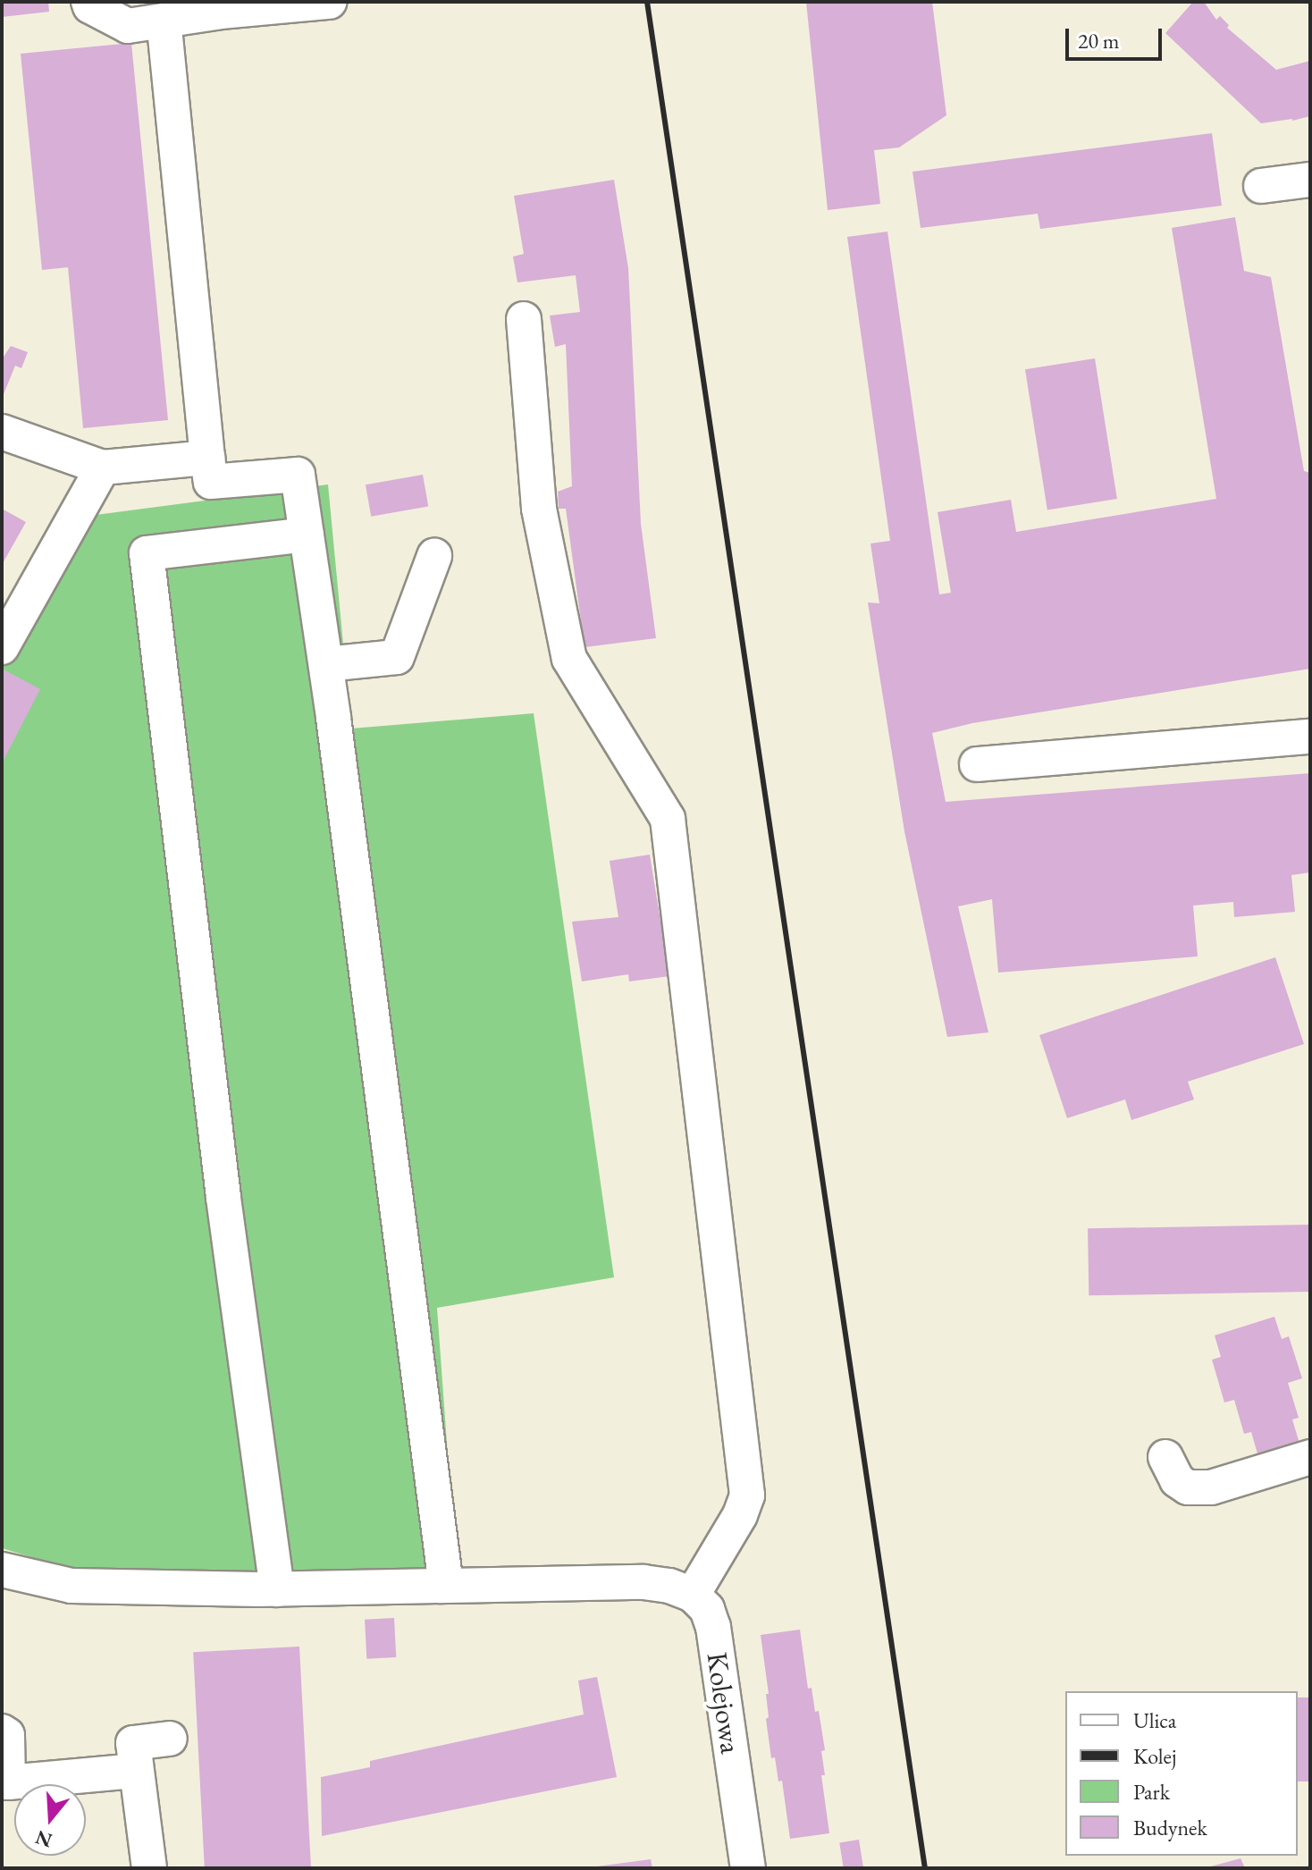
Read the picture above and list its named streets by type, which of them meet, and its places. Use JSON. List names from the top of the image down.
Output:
{
  "streets": {
    "street": ["Kolejowa"]
  },
  "legend": [
    "Ulica",
    "Kolej",
    "Park",
    "Budynek"
  ],
  "scale_bar": "20 m",
  "north": "bottom"
}
